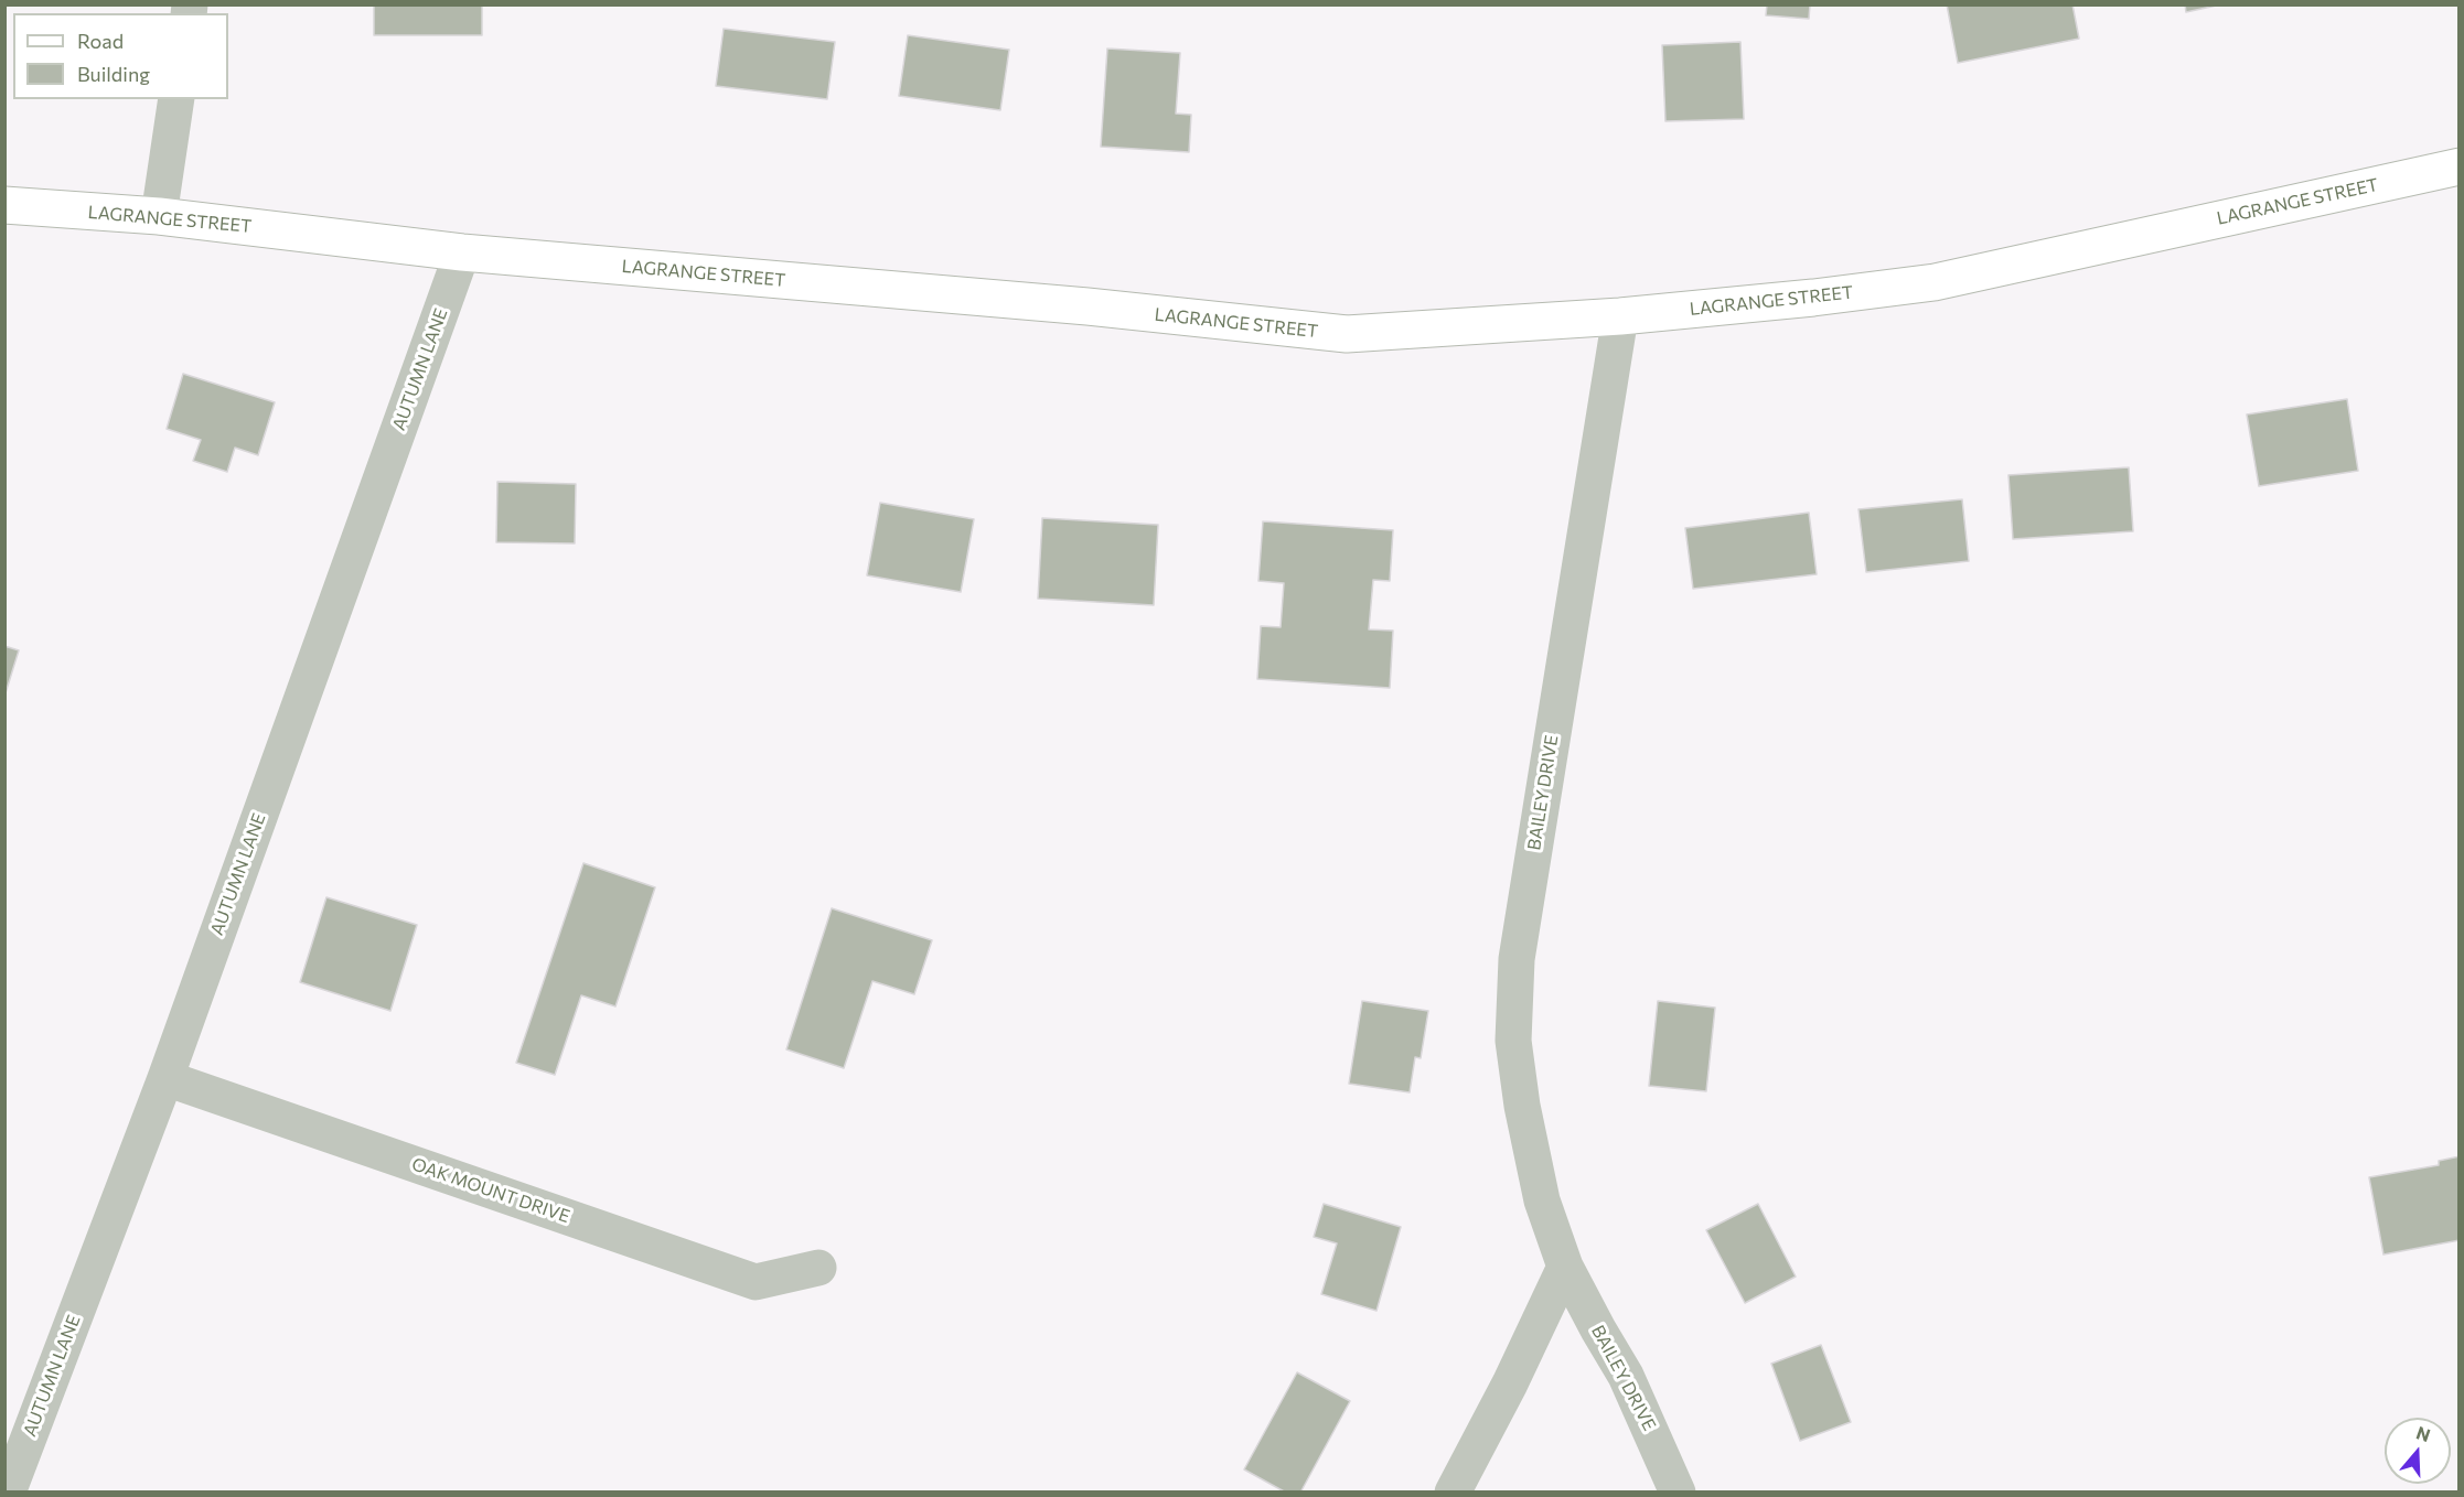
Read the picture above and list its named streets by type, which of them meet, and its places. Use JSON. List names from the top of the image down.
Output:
{
  "streets": {
    "street": [
      "LAGRANGE STREET",
      "AUTUMN LANE",
      "BAILEY DRIVE",
      "OAK MOUNT DRIVE"
    ]
  },
  "crossings": [
    ["LAGRANGE STREET", "AUTUMN LANE"],
    ["LAGRANGE STREET", "BAILEY DRIVE"],
    ["AUTUMN LANE", "OAK MOUNT DRIVE"]
  ],
  "legend": ["Road", "Building"],
  "north": "top"
}
